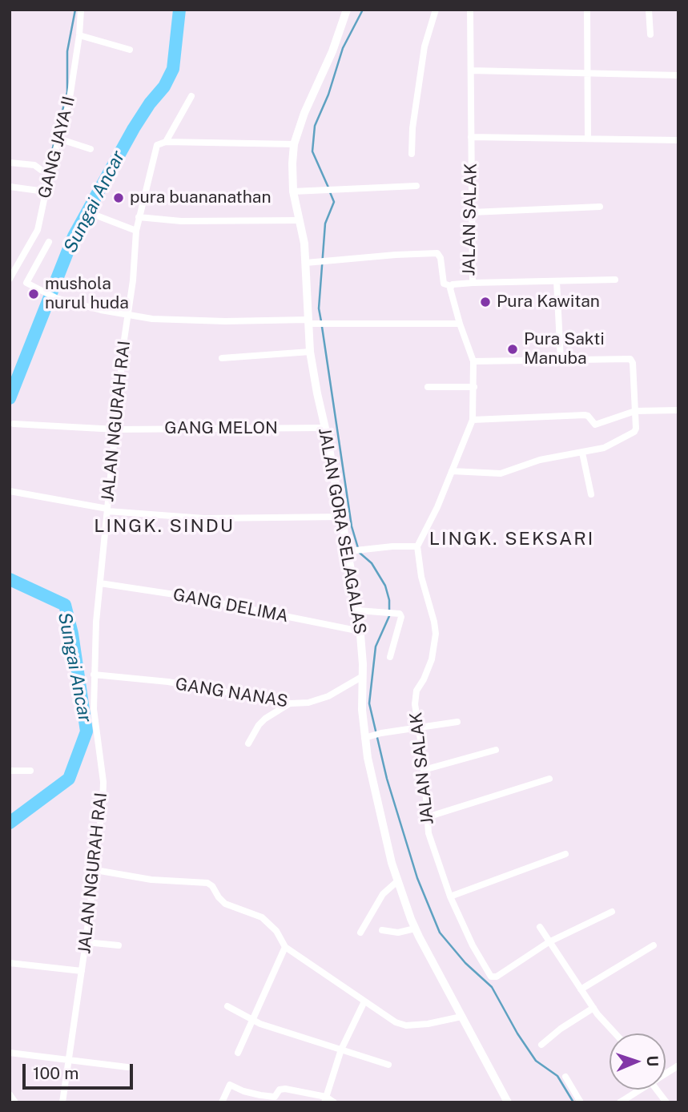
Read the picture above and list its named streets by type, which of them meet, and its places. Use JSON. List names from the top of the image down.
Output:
{
  "streets": {
    "street": [
      "GANG JAYA II",
      "JALAN SALAK",
      "JALAN NGURAH RAI",
      "GANG MELON",
      "JALAN GORA SELAGALAS",
      "GANG DELIMA",
      "GANG NANAS"
    ]
  },
  "crossings": [
    ["JALAN NGURAH RAI", "GANG MELON"],
    ["JALAN NGURAH RAI", "GANG DELIMA"],
    ["JALAN NGURAH RAI", "GANG NANAS"],
    ["GANG MELON", "JALAN GORA SELAGALAS"],
    ["JALAN GORA SELAGALAS", "GANG DELIMA"],
    ["JALAN GORA SELAGALAS", "GANG NANAS"]
  ],
  "districts": ["LINGK. SINDU", "LINGK. SEKSARI"],
  "water": ["Sungai Ancar"],
  "places": [
    "pura buananathan",
    "mushola nurul huda",
    "Pura Kawitan",
    "Pura Sakti Manuba"
  ],
  "scale_bar": "100 m",
  "north": "right"
}
